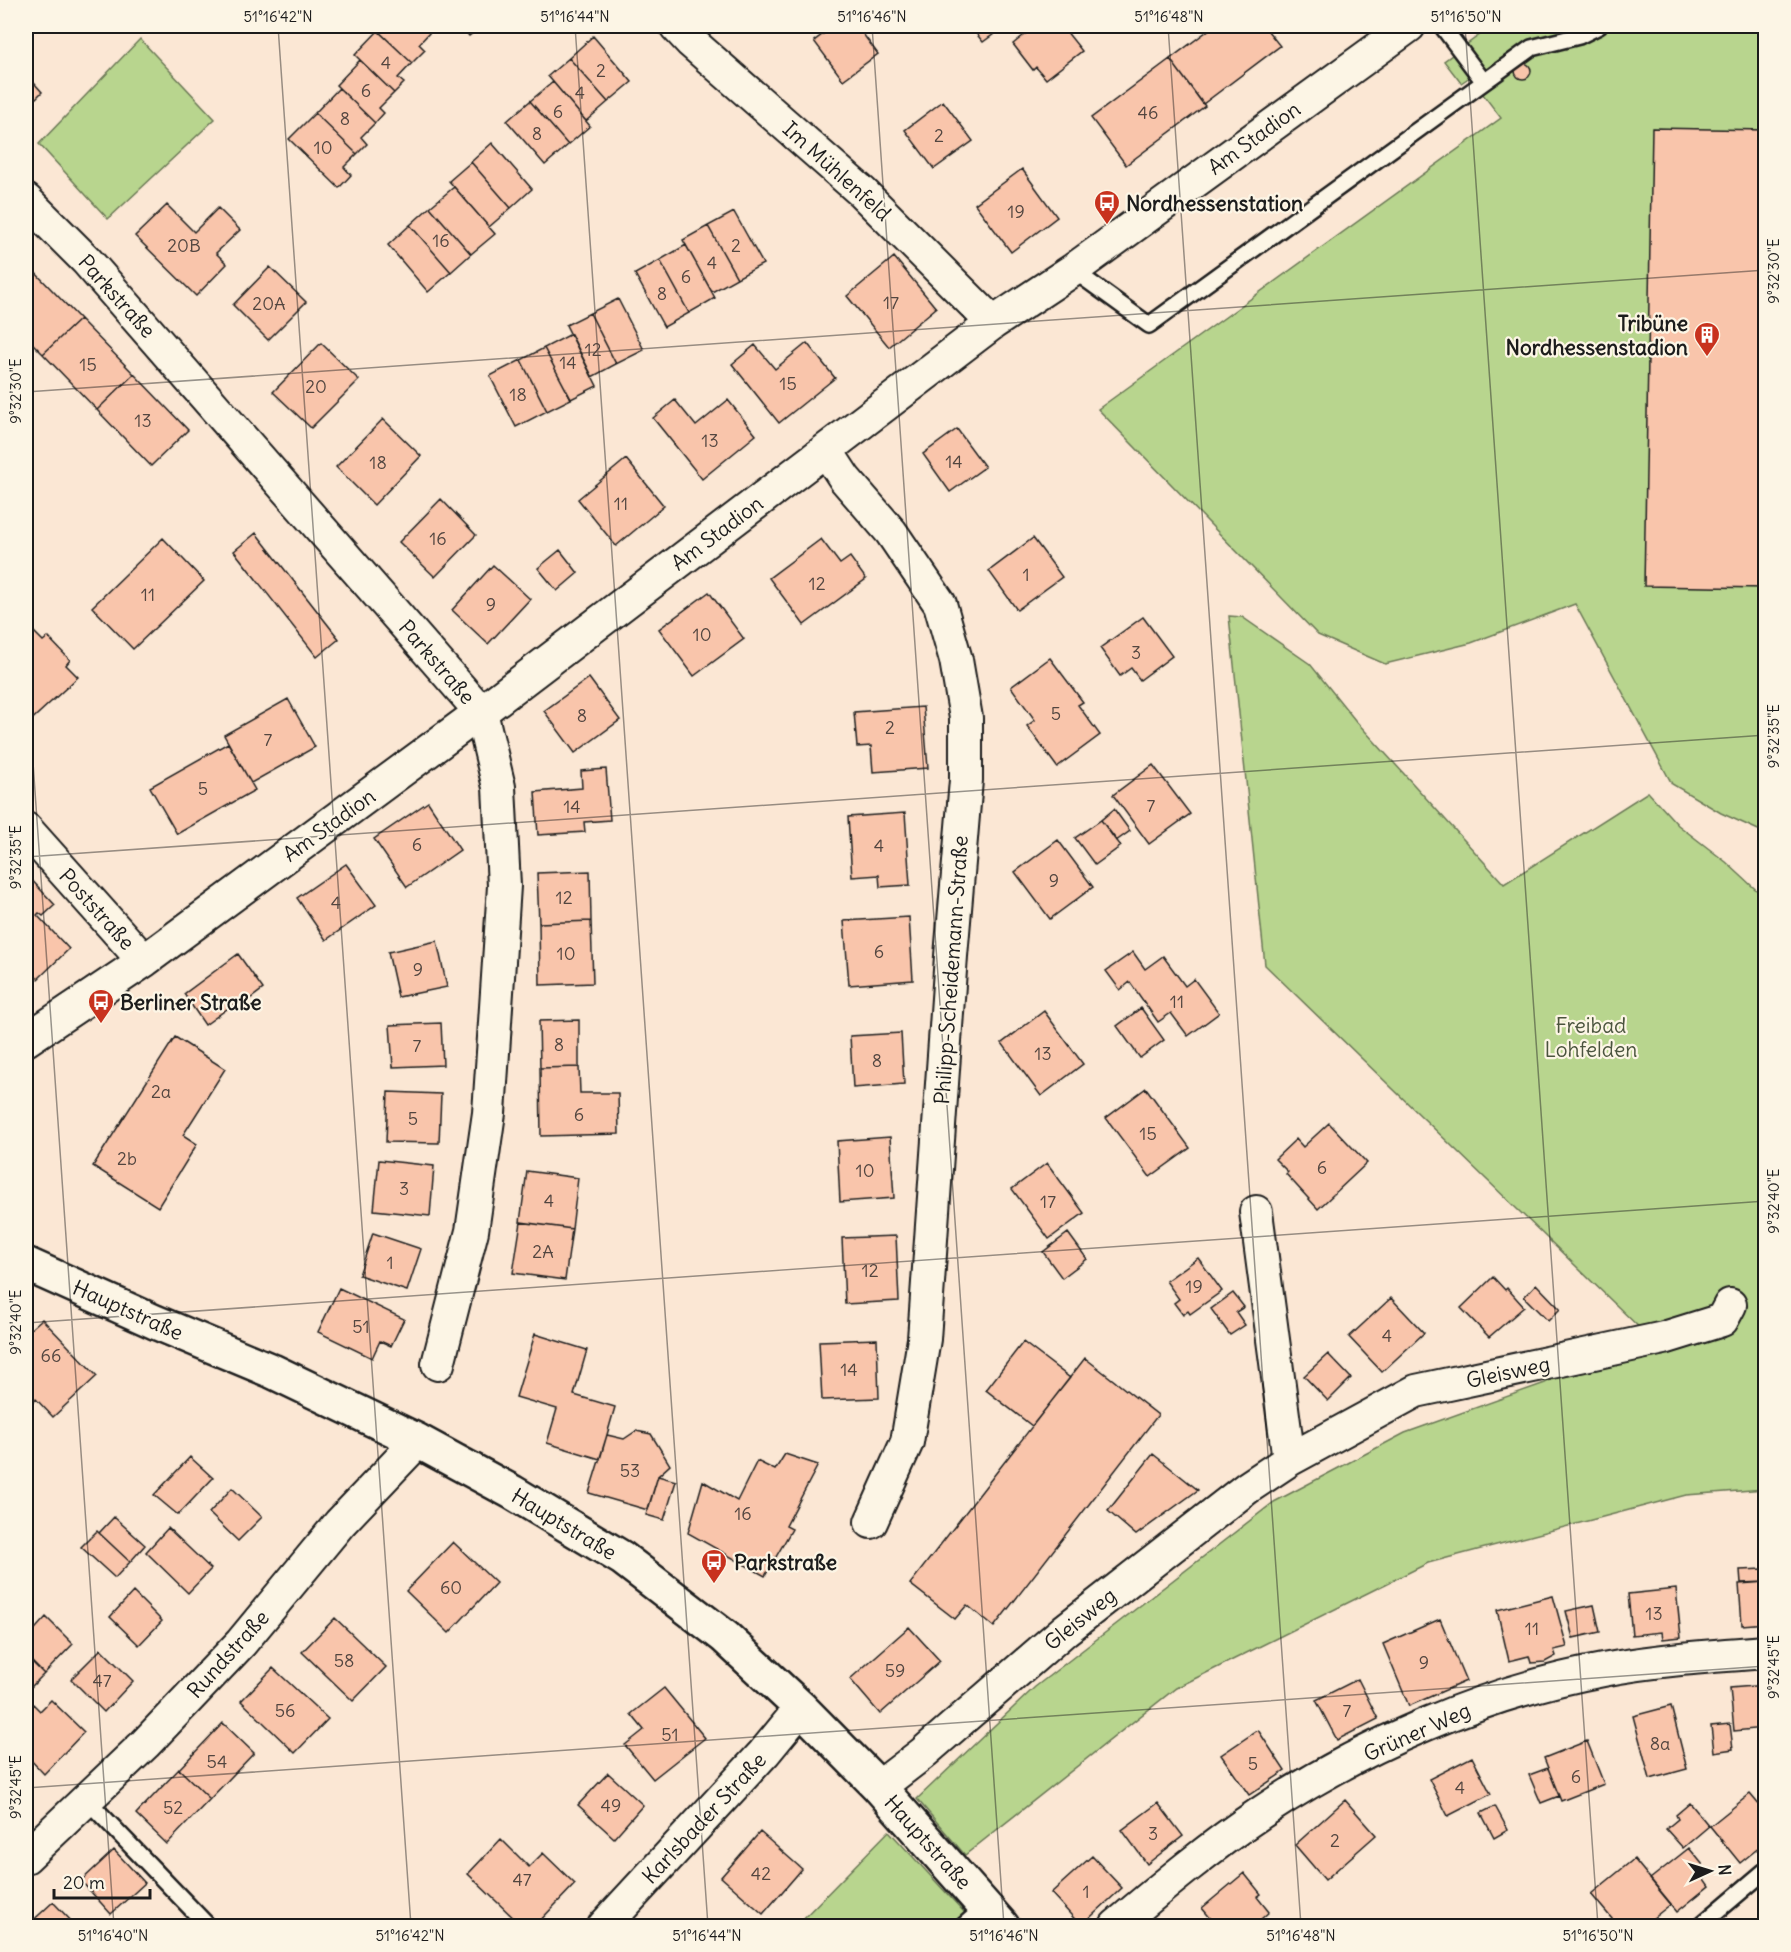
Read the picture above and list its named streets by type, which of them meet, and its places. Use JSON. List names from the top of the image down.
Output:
{
  "streets": {
    "main road": ["Hauptstraße"],
    "street": [
      "Am Stadion",
      "Im Mühlenfeld",
      "Parkstraße",
      "Poststraße",
      "Philipp-Scheidemann-Straße",
      "Gleisweg",
      "Rundstraße",
      "Grüner Weg",
      "Karlsbader Straße"
    ]
  },
  "crossings": [
    ["Am Stadion", "Im Mühlenfeld"],
    ["Am Stadion", "Parkstraße"],
    ["Am Stadion", "Poststraße"],
    ["Am Stadion", "Philipp-Scheidemann-Straße"],
    ["Hauptstraße", "Gleisweg"],
    ["Hauptstraße", "Rundstraße"],
    ["Hauptstraße", "Karlsbader Straße"]
  ],
  "parks": ["Freibad Lohfelden"],
  "places": {
    "bus stop": ["Nordhessenstation", "Berliner Straße", "Parkstraße"],
    "building": ["Tribüne Nordhessenstadion"]
  },
  "house_numbers": [
    "4",
    "2",
    "6",
    "4",
    "6",
    "46",
    "8",
    "8",
    "2",
    "10",
    "19",
    "16",
    "20B",
    "2",
    "4",
    "6",
    "8",
    "17",
    "20A",
    "12",
    "14",
    "15",
    "15",
    "20",
    "18",
    "13",
    "13",
    "14",
    "18",
    "11",
    "16",
    "1",
    "12",
    "11",
    "9",
    "10",
    "3",
    "5",
    "8",
    "2",
    "7",
    "5",
    "7",
    "14",
    "6",
    "4",
    "9",
    "12",
    "4",
    "6",
    "10",
    "9",
    "11",
    "8",
    "7",
    "13",
    "8",
    "2a",
    "6",
    "5",
    "15",
    "2b",
    "6",
    "10",
    "3",
    "4",
    "17",
    "2A",
    "1",
    "12",
    "19",
    "51",
    "4",
    "66",
    "14",
    "53",
    "16",
    "60",
    "13",
    "11",
    "58",
    "9",
    "59",
    "47",
    "56",
    "7",
    "51",
    "8a",
    "54",
    "5",
    "6",
    "4",
    "49",
    "52",
    "3",
    "2",
    "42",
    "47",
    "1"
  ],
  "scale_bar": "20 m",
  "north": "right",
  "coordinates": [
    "51°16'42\"N",
    "51°16'44\"N",
    "51°16'46\"N",
    "51°16'48\"N",
    "51°16'50\"N",
    "9°32'30\"E",
    "9°32'35\"E",
    "9°32'40\"E",
    "9°32'45\"E",
    "51°16'40\"N"
  ]
}
